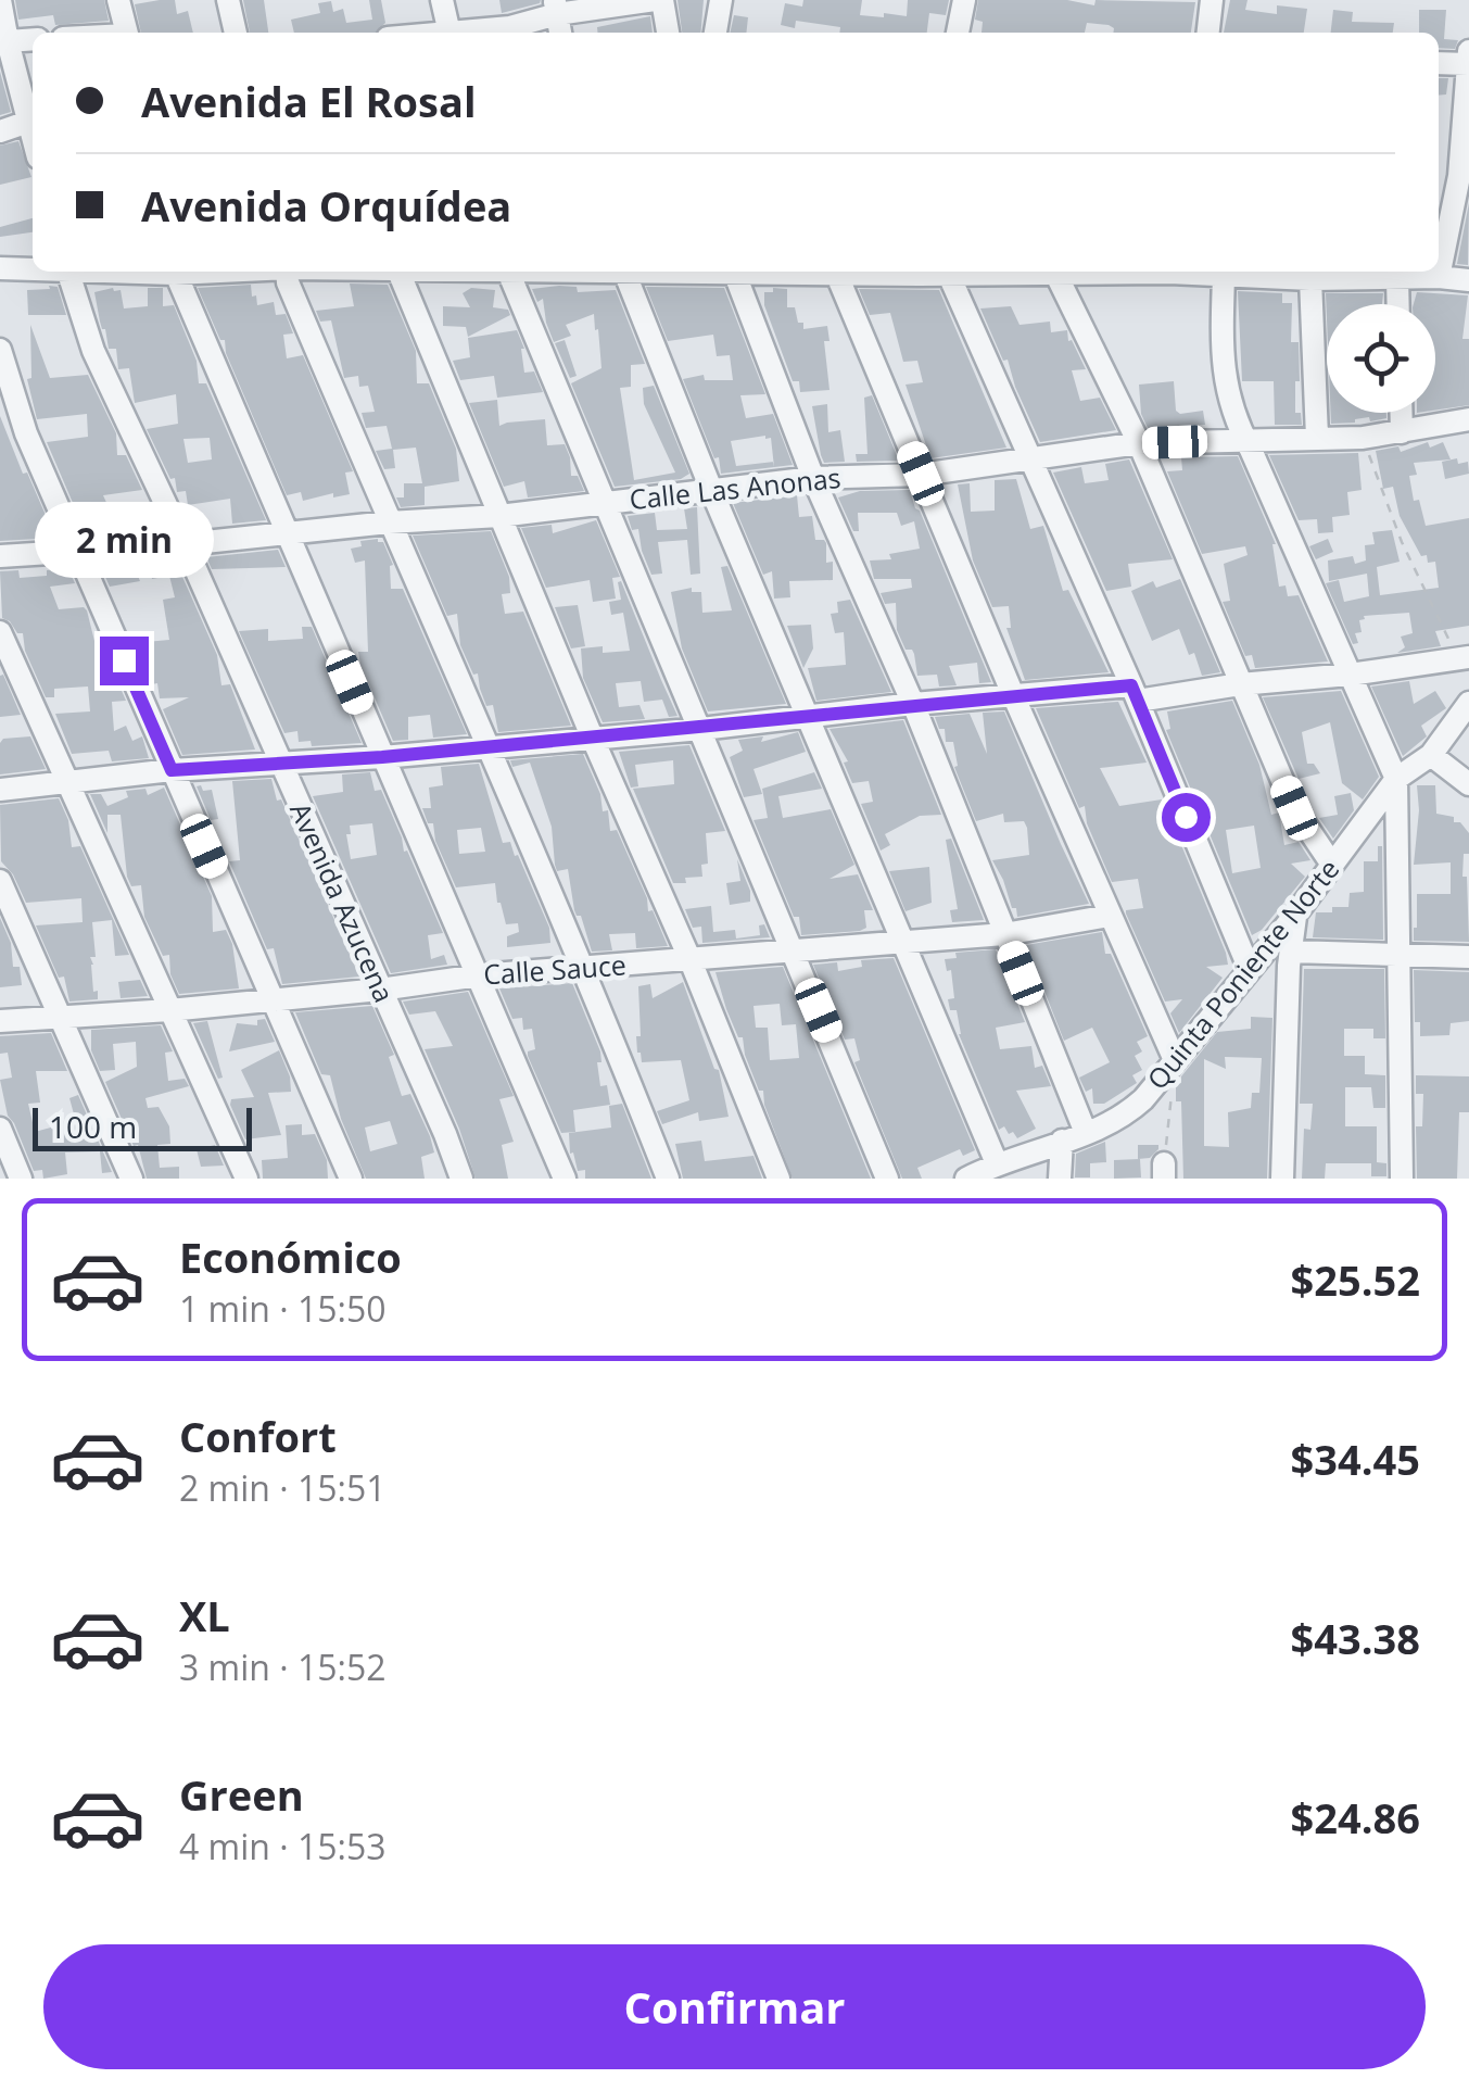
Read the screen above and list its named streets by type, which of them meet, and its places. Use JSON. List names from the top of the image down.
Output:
{
  "streets": {
    "street": [
      "Calle Las Anonas",
      "Avenida Azucena",
      "Calle Sauce",
      "Quinta Poniente Norte"
    ]
  },
  "crossings": [
    ["Calle Las Anonas", "Avenida Azucena"],
    ["Avenida Azucena", "Calle Sauce"]
  ],
  "scale_bar": "100 m",
  "page": {
    "banner": ["Avenida El Rosal", "Avenida Orquídea"],
    "bubble": "2 min",
    "scale": "100 m",
    "list": [
      {
        "name": "Económico",
        "note": "1 min · 15:50",
        "value": "$25.52"
      },
      {
        "name": "Confort",
        "note": "2 min · 15:51",
        "value": "$34.45"
      },
      {
        "name": "XL",
        "note": "3 min · 15:52",
        "value": "$43.38"
      },
      {
        "name": "Green",
        "note": "4 min · 15:53",
        "value": "$24.86"
      }
    ],
    "buttons": "Confirmar"
  }
}
